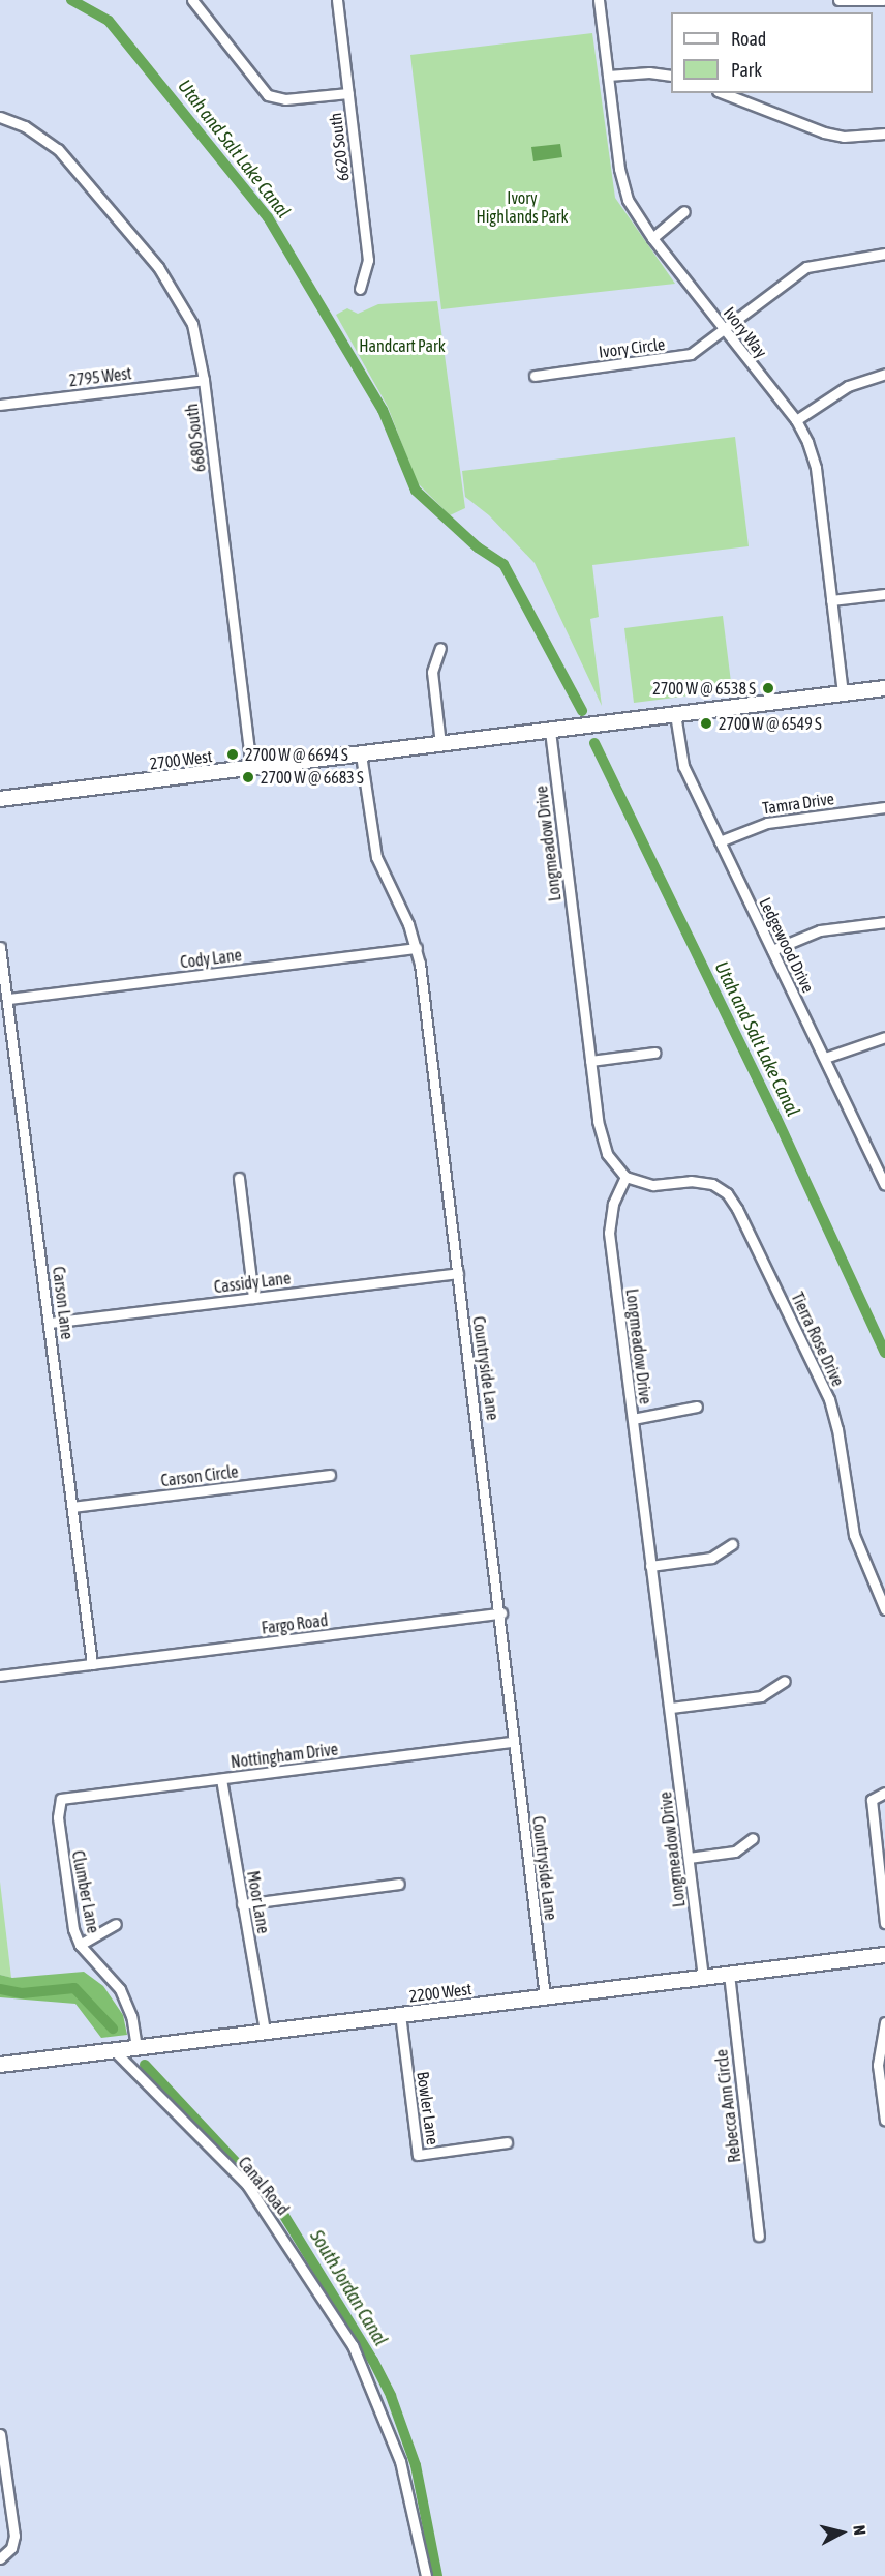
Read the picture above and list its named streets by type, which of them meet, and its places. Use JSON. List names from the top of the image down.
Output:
{
  "streets": {
    "street": [
      "6620 South",
      "Ivory Way",
      "Ivory Circle",
      "2795 West",
      "6680 South",
      "2700 West",
      "Tamra Drive",
      "Longmeadow Drive",
      "Ledgewood Drive",
      "Cody Lane",
      "Cassidy Lane",
      "Carson Lane",
      "Tierra Rose Drive",
      "Countryside Lane",
      "Carson Circle",
      "Fargo Road",
      "Nottingham Drive",
      "Clumber Lane",
      "Moor Lane",
      "2200 West",
      "Rebecca Ann Circle",
      "Bowler Lane",
      "Canal Road"
    ]
  },
  "crossings": [
    ["Ivory Way", "Ivory Circle"],
    ["Ivory Way", "2700 West"],
    ["2795 West", "6680 South"],
    ["6680 South", "2700 West"],
    ["2700 West", "Longmeadow Drive"],
    ["2700 West", "Ledgewood Drive"],
    ["2700 West", "Countryside Lane"],
    ["Tamra Drive", "Ledgewood Drive"],
    ["Longmeadow Drive", "Tierra Rose Drive"],
    ["Longmeadow Drive", "2200 West"],
    ["Cody Lane", "Carson Lane"],
    ["Cody Lane", "Countryside Lane"],
    ["Cassidy Lane", "Carson Lane"],
    ["Cassidy Lane", "Countryside Lane"],
    ["Carson Lane", "Carson Circle"],
    ["Carson Lane", "Fargo Road"],
    ["Countryside Lane", "Fargo Road"],
    ["Countryside Lane", "Nottingham Drive"],
    ["Countryside Lane", "2200 West"],
    ["Nottingham Drive", "Clumber Lane"],
    ["Nottingham Drive", "Moor Lane"],
    ["Clumber Lane", "2200 West"],
    ["Moor Lane", "2200 West"],
    ["2200 West", "Rebecca Ann Circle"],
    ["2200 West", "Bowler Lane"],
    ["2200 West", "Canal Road"]
  ],
  "water": ["Utah and Salt Lake Canal", "South Jordan Canal"],
  "parks": ["Ivory Highlands Park", "Handcart Park"],
  "places": [
    "2700 W @ 6538 S",
    "2700 W @ 6549 S",
    "2700 W @ 6694 S",
    "2700 W @ 6683 S"
  ],
  "legend": ["Road", "Park"],
  "north": "right"
}
